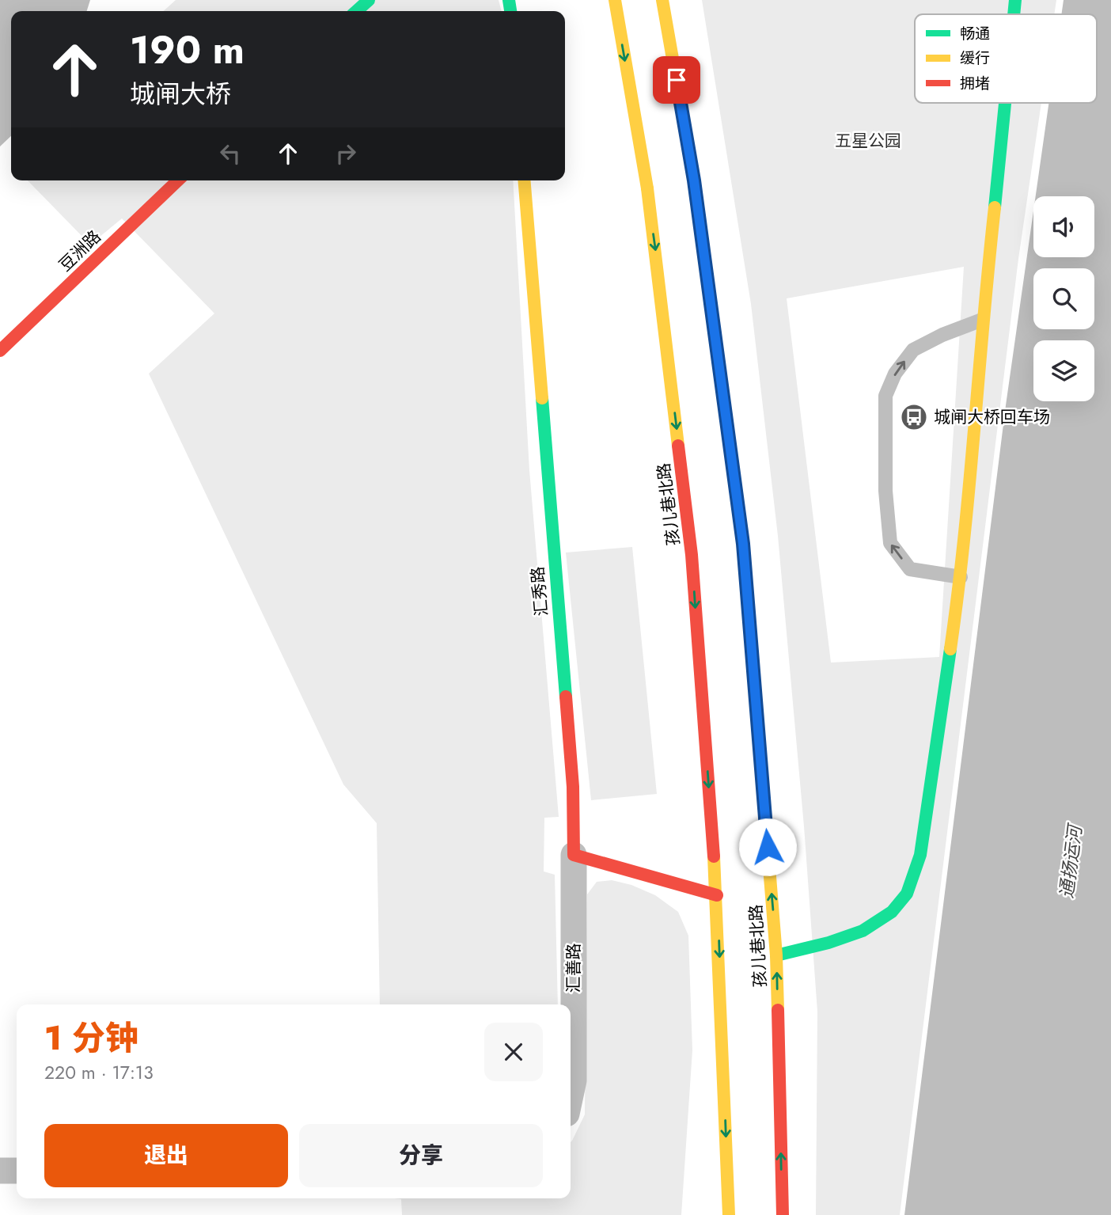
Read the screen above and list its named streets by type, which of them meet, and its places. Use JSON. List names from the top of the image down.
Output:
{
  "streets": {
    "main road": ["豆洲路", "孩儿巷北路", "汇秀路"],
    "street": ["汇善路"]
  },
  "crossings": [
    ["汇秀路", "汇善路"]
  ],
  "water": ["通扬运河"],
  "parks": ["五星公园"],
  "places": {
    "bus stop": ["城闸大桥回车场"]
  },
  "legend": ["畅通", "缓行", "拥堵"],
  "page": {
    "turn": ["190 m", "城闸大桥"],
    "heading": ["1 分钟", "220 m · 17:13"],
    "buttons": ["退出", "分享"]
  }
}
